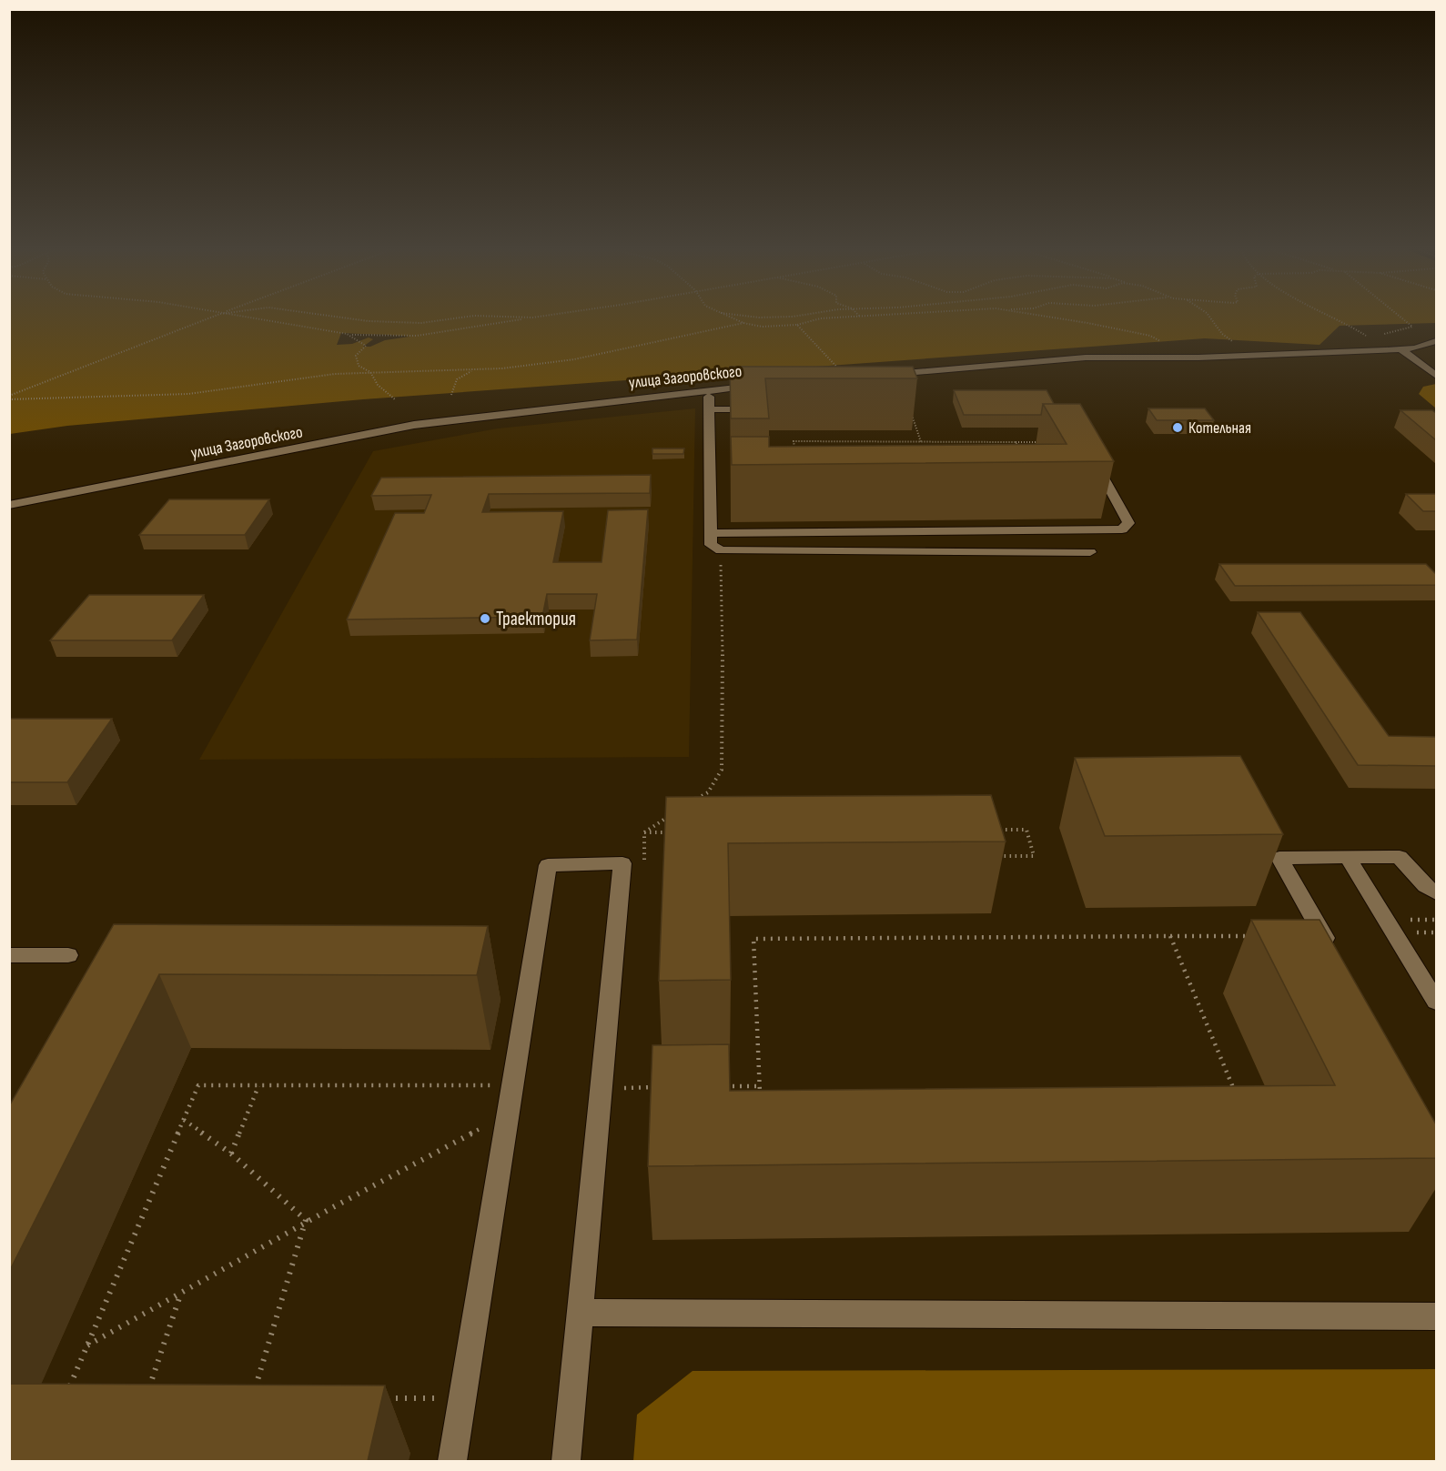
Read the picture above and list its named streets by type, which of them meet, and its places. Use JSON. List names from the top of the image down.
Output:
{
  "streets": {
    "street": ["улица Загоровского"]
  },
  "places": ["Котельная", "Траектория"]
}
